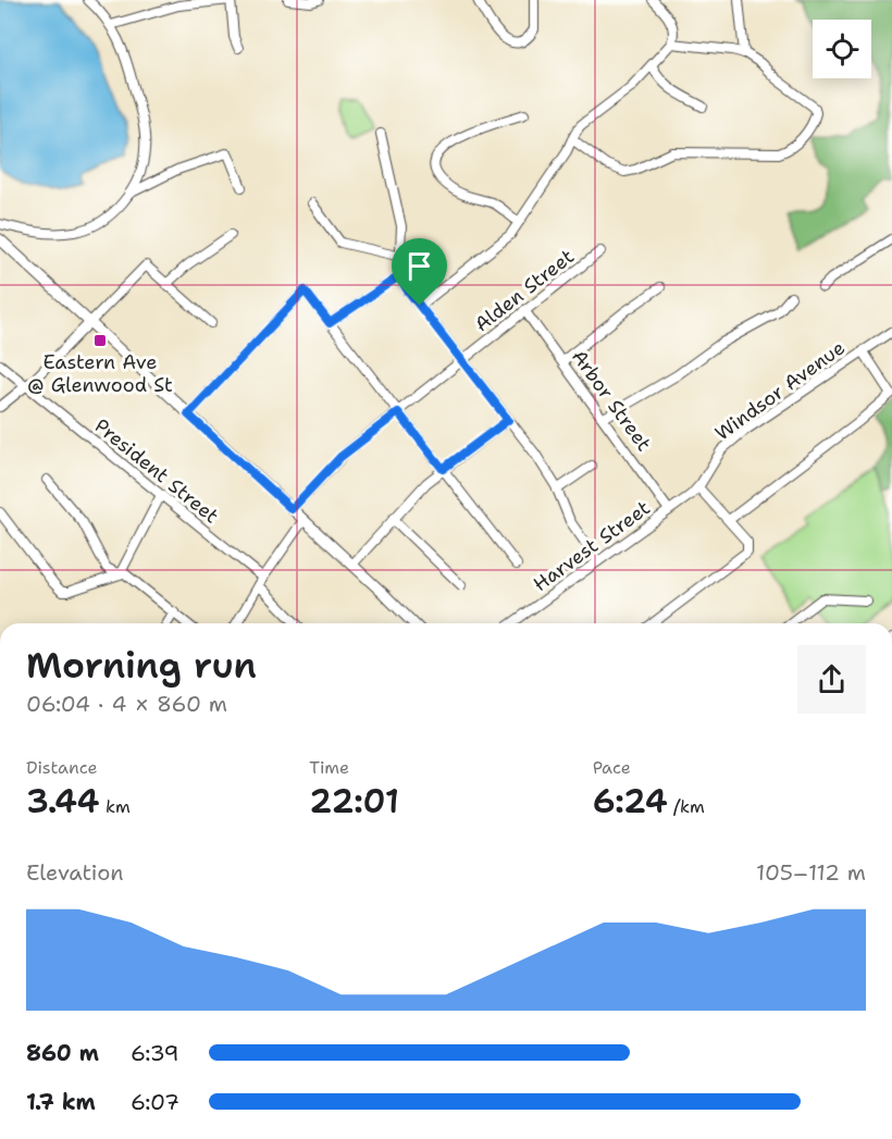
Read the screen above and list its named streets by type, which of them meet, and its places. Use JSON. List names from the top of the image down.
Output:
{
  "streets": {
    "street": [
      "Alden Street",
      "Windsor Avenue",
      "Arbor Street",
      "President Street",
      "Harvest Street"
    ]
  },
  "crossings": [
    ["Alden Street", "Arbor Street"],
    ["Windsor Avenue", "Harvest Street"],
    ["Arbor Street", "Harvest Street"]
  ],
  "places": {
    "transit": ["Eastern Ave @ Glenwood St"]
  },
  "page": {
    "heading": ["Morning run", "06:04 · 4 × 860 m"],
    "stats": [
      ["Distance", "3.44 km"],
      ["Time", "22:01"],
      ["Pace", "6:24 /km"]
    ],
    "chart": ["Elevation", "105–112 m"],
    "list": [
      {
        "name": "860 m",
        "note": "6:39"
      },
      {
        "name": "1.7 km",
        "note": "6:07"
      }
    ]
  }
}
